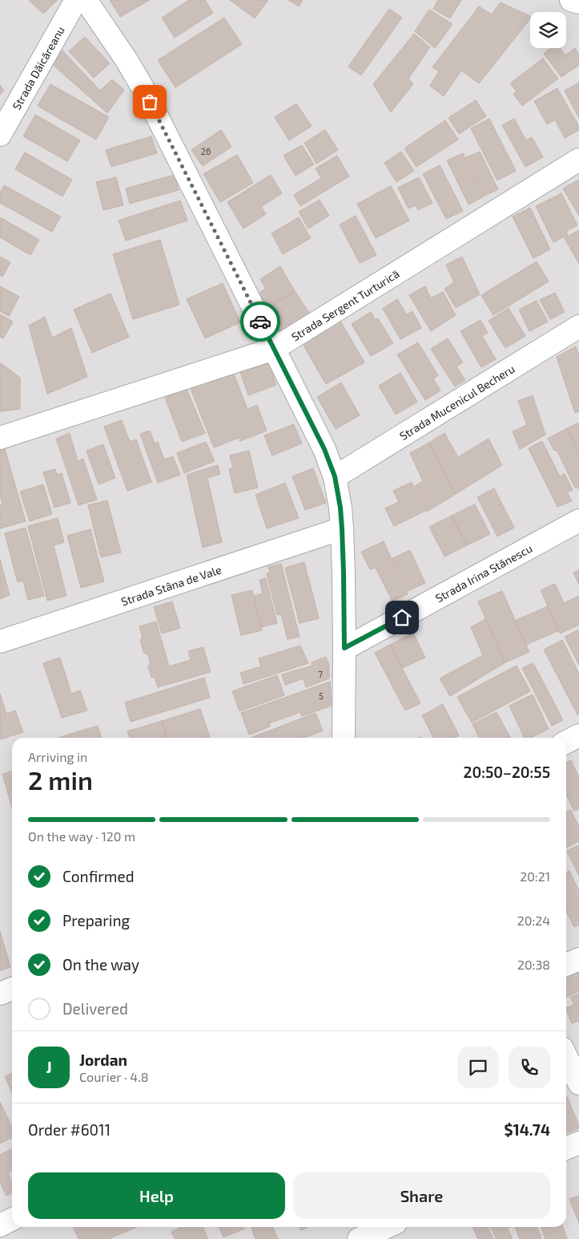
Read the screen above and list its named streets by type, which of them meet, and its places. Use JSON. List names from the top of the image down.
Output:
{
  "streets": {
    "street": [
      "Strada Dăicăreanu",
      "Strada Sergent Turturică",
      "Strada Mucenicul Becheru",
      "Strada Irina Stănescu",
      "Strada Stâna de Vale"
    ]
  },
  "house_numbers": ["26", "7", "5"],
  "page": {
    "heading": ["2 min", "Arriving in", "20:50–20:55"],
    "panel": [
      "Jordan",
      "Courier · 4.8",
      "Order #6011",
      "$14.74"
    ],
    "bar": "On the way · 120 m",
    "list": [
      ["Confirmed", "20:21"],
      ["Preparing", "20:24"],
      ["On the way", "20:38"],
      "Delivered"
    ],
    "round": "J",
    "buttons": ["Help", "Share"]
  }
}
